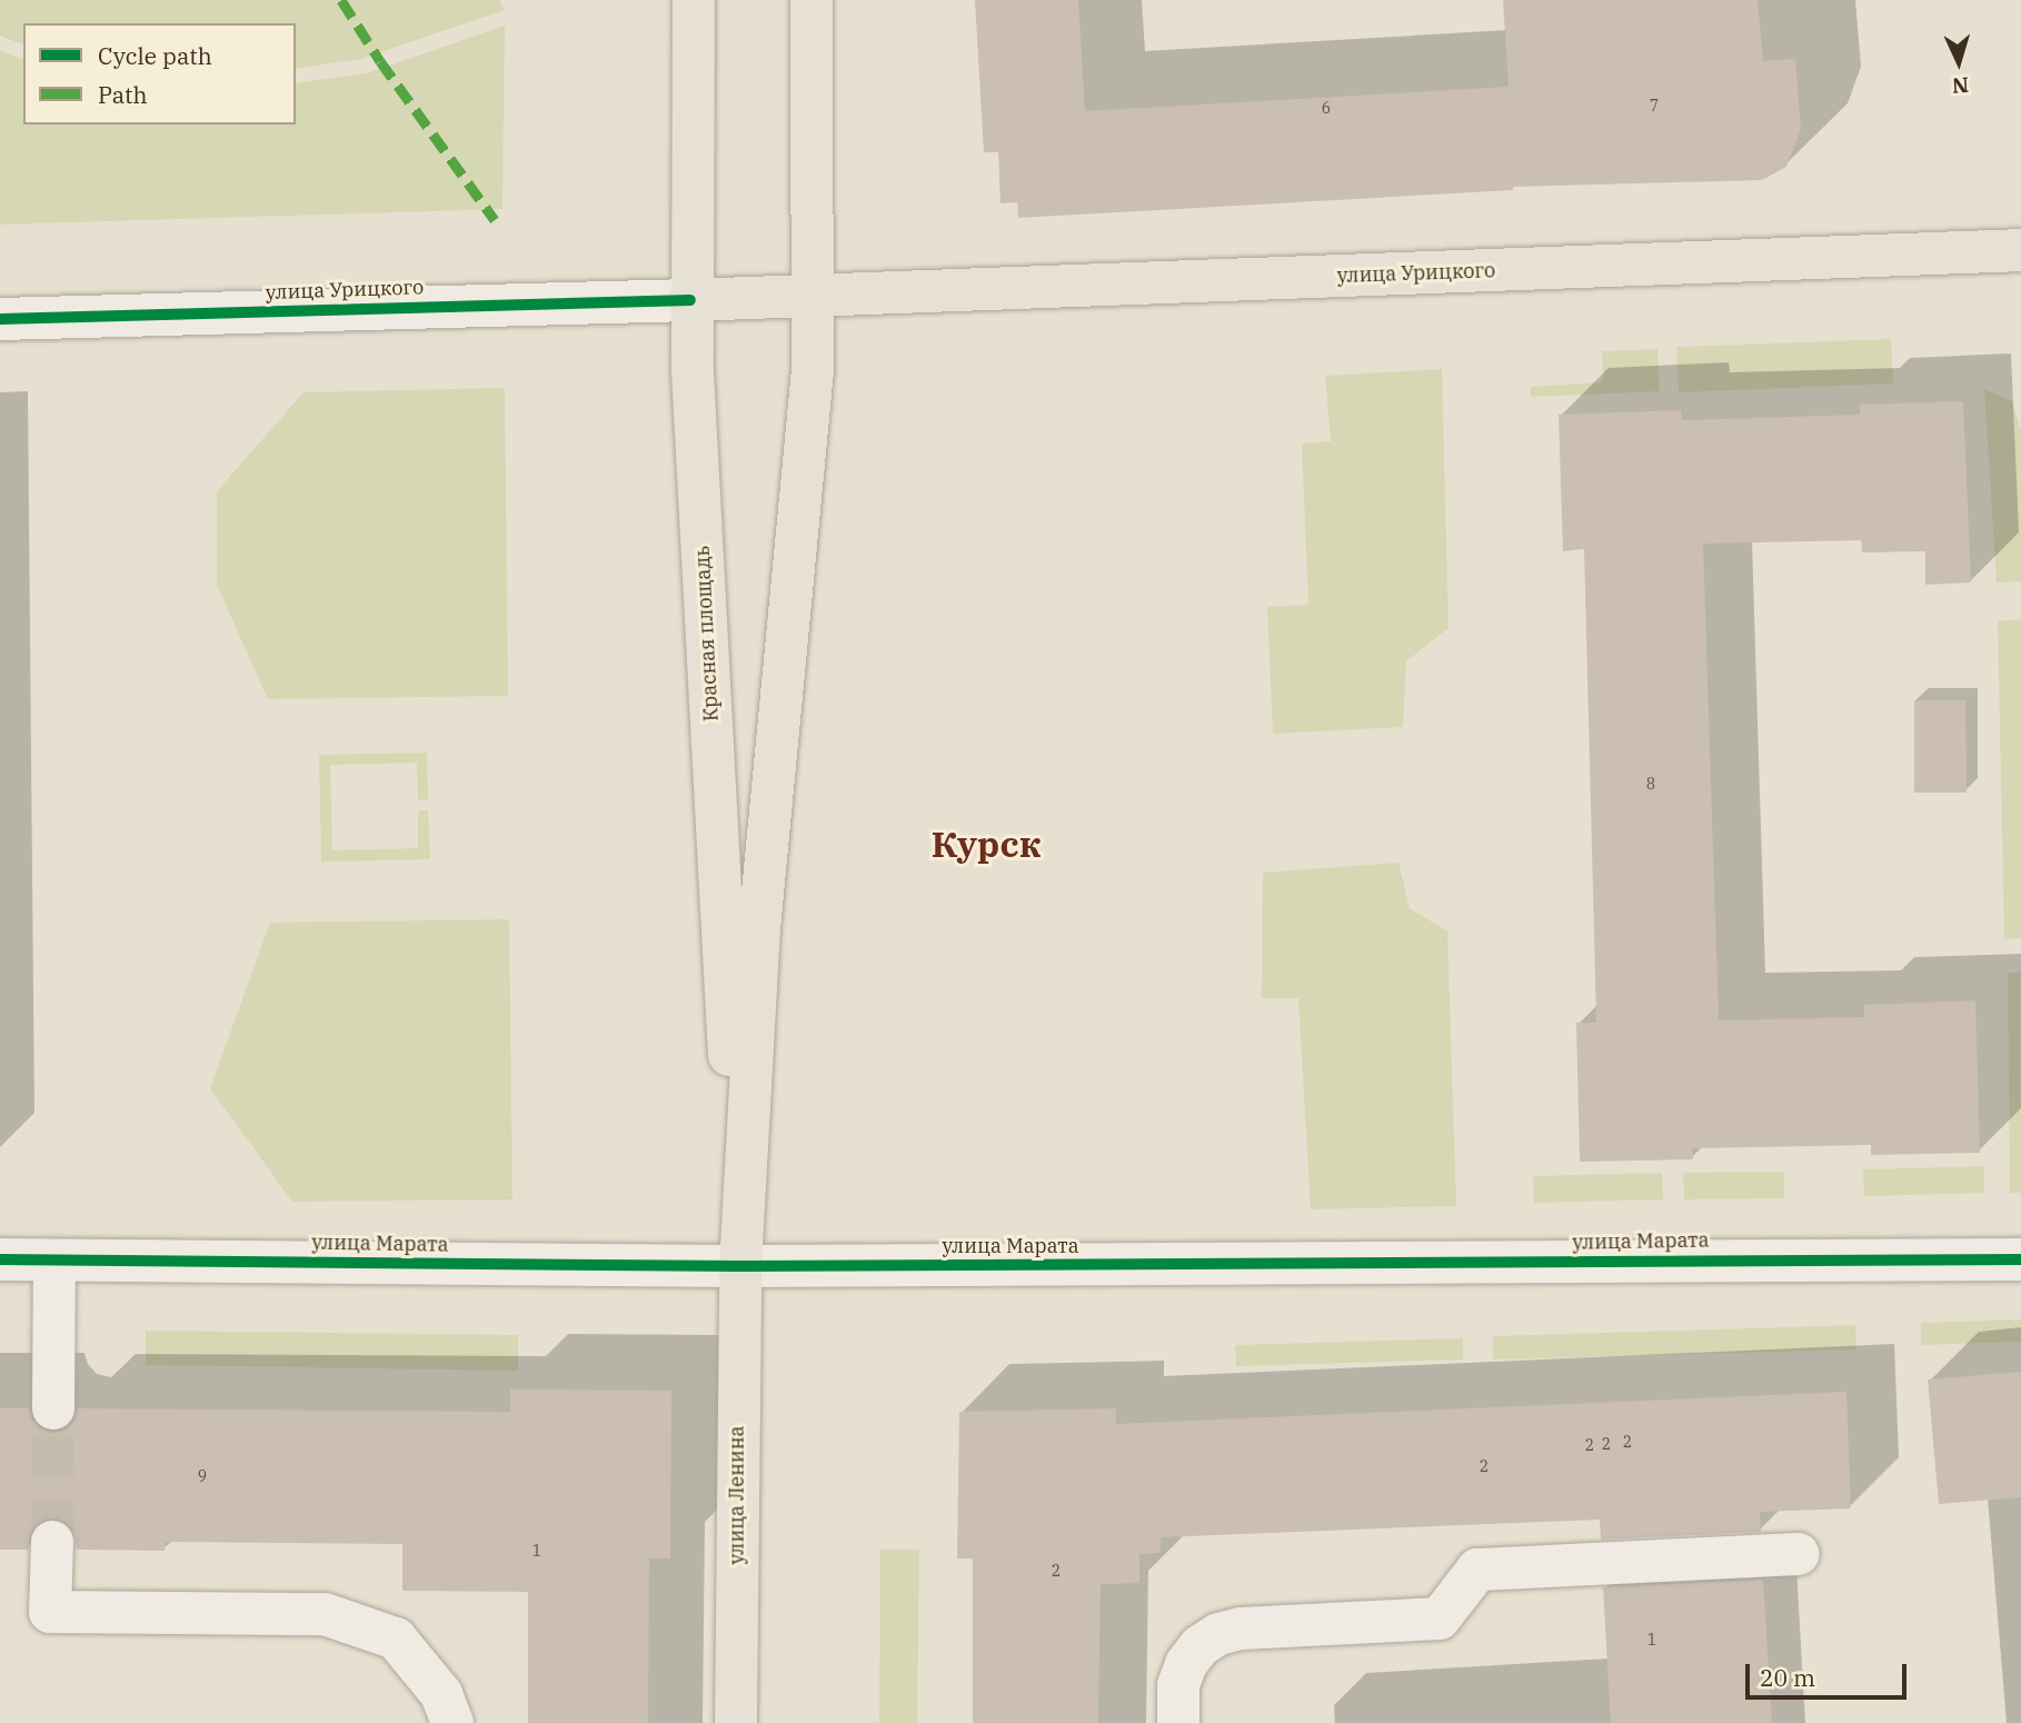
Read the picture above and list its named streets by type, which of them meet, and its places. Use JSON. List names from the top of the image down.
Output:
{
  "streets": {
    "main road": ["улица Урицкого", "Красная площадь", "улица Ленина"],
    "street": ["улица Марата"]
  },
  "crossings": [
    ["улица Урицкого", "Красная площадь"],
    ["Красная площадь", "улица Марата"],
    ["Красная площадь", "улица Ленина"],
    ["улица Марата", "улица Ленина"]
  ],
  "districts": ["Курск"],
  "house_numbers": [
    "7",
    "6",
    "8",
    "2",
    "2",
    "2",
    "2",
    "9",
    "1",
    "2",
    "1"
  ],
  "legend": ["Cycle path", "Path"],
  "scale_bar": "20 m",
  "north": "bottom"
}
